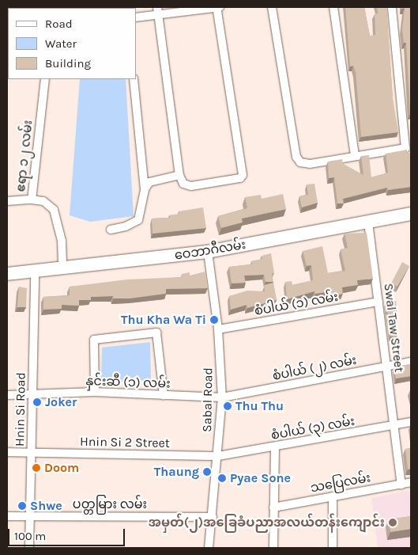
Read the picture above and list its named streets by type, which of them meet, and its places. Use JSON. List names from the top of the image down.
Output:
{
  "streets": {
    "main road": ["ဝေဘာဂီလမ်း"],
    "street": [
      "ဧရာ ၁၂ လမ်း",
      "စံပါယ် (၁) လမ်း",
      "Swal Taw Street",
      "စံပါယ် (၂) လမ်း",
      "နှင်းဆီ (၁) လမ်း",
      "Sabal Road",
      "Hnin Si Road",
      "စံပါယ် (၃) လမ်း",
      "Hnin Si 2 Street",
      "သပြေလမ်း",
      "ပတ္တမြား လမ်း"
    ]
  },
  "crossings": [
    ["ဧရာ ၁၂ လမ်း", "ဝေဘာဂီလမ်း"],
    ["ဝေဘာဂီလမ်း", "Swal Taw Street"],
    ["ဝေဘာဂီလမ်း", "Sabal Road"],
    ["ဝေဘာဂီလမ်း", "Hnin Si Road"],
    ["စံပါယ် (၁) လမ်း", "Swal Taw Street"],
    ["စံပါယ် (၁) လမ်း", "Sabal Road"],
    ["Swal Taw Street", "စံပါယ် (၂) လမ်း"],
    ["Swal Taw Street", "စံပါယ် (၃) လမ်း"],
    ["Swal Taw Street", "သပြေလမ်း"],
    ["စံပါယ် (၂) လမ်း", "နှင်းဆီ (၁) လမ်း"],
    ["စံပါယ် (၂) လမ်း", "Sabal Road"],
    ["နှင်းဆီ (၁) လမ်း", "Sabal Road"],
    ["နှင်းဆီ (၁) လမ်း", "Hnin Si Road"],
    ["Sabal Road", "စံပါယ် (၃) လမ်း"],
    ["Sabal Road", "Hnin Si 2 Street"],
    ["Sabal Road", "ပတ္တမြား လမ်း"],
    ["Hnin Si Road", "Hnin Si 2 Street"],
    ["Hnin Si Road", "ပတ္တမြား လမ်း"],
    ["စံပါယ် (၃) လမ်း", "Hnin Si 2 Street"]
  ],
  "places": [
    "Thu Kha Wa Ti",
    "Joker",
    "Thu Thu",
    "Doom",
    "Thaung",
    "Pyae Sone",
    "Shwe",
    "အမှတ်(၂)အခြေခံပညာအလယ်တန်းကျောင်း"
  ],
  "legend": ["Road", "Water", "Building"],
  "scale_bar": "100 m"
}
